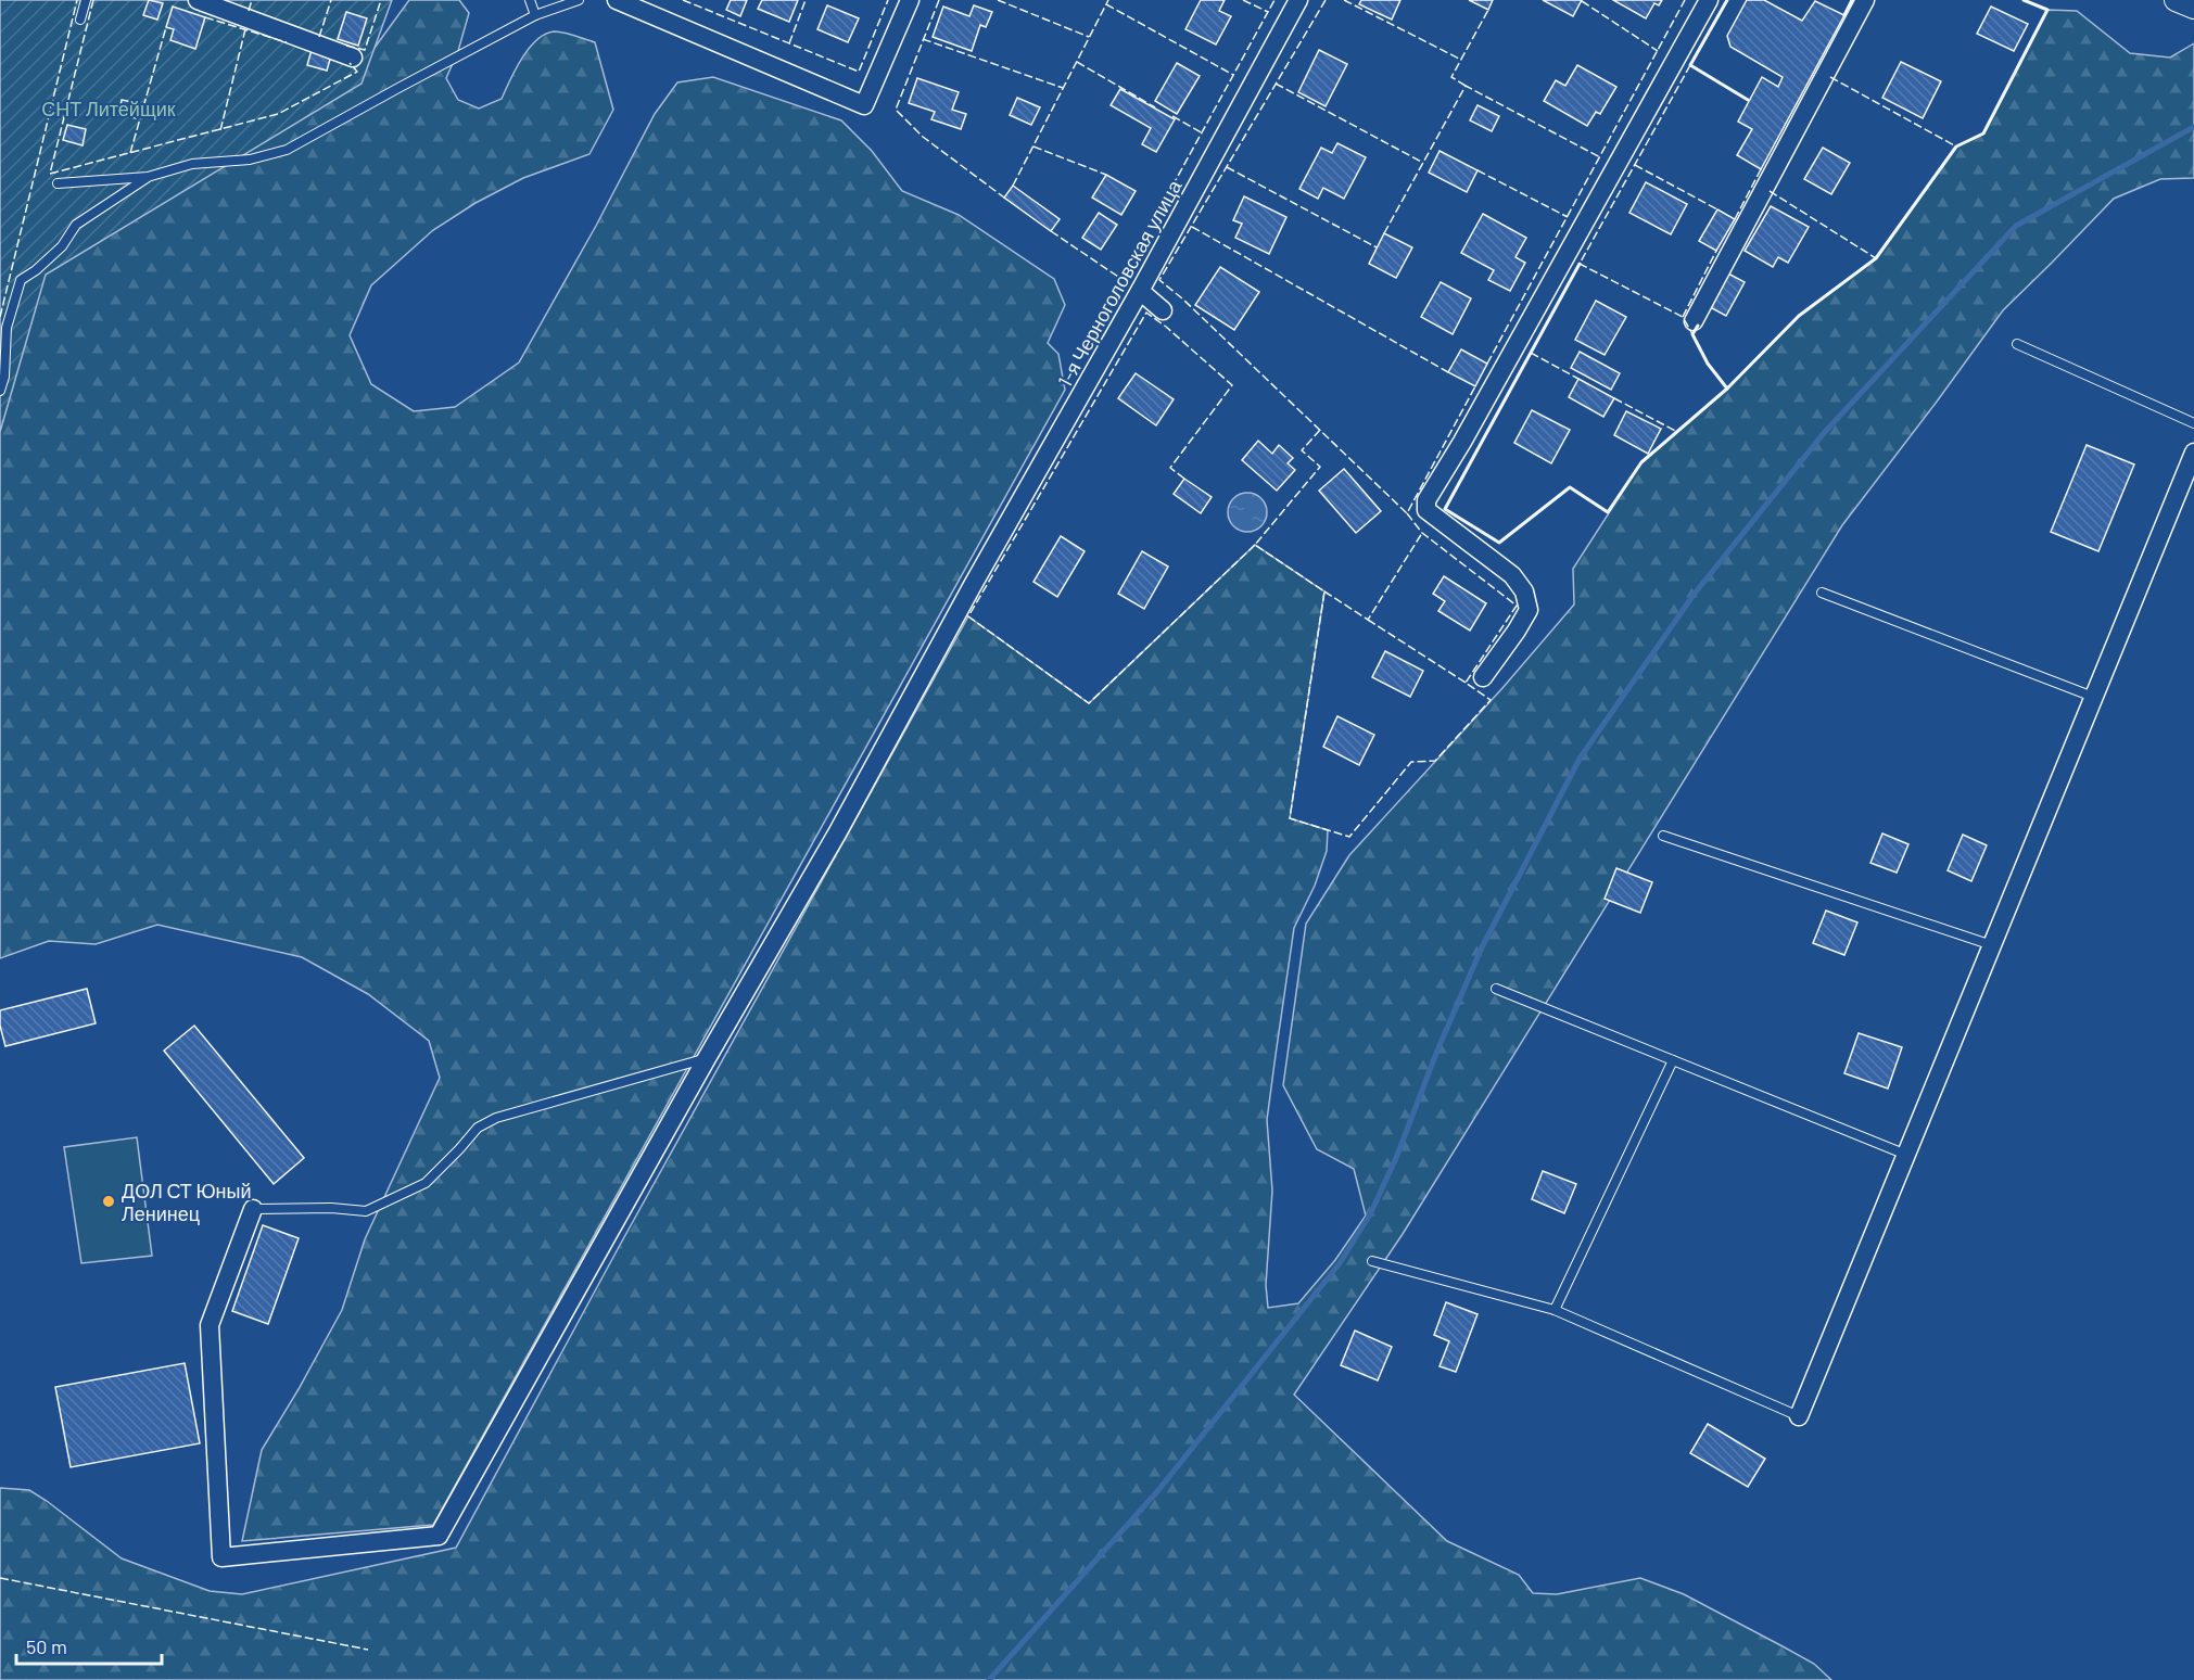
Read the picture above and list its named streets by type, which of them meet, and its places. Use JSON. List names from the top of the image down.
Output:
{
  "streets": {
    "street": ["1-я Черноголовская улица"]
  },
  "parks": ["СНТ Литейщик"],
  "places": ["ДОЛ СТ Юный Ленинец"],
  "scale_bar": "50 m"
}
